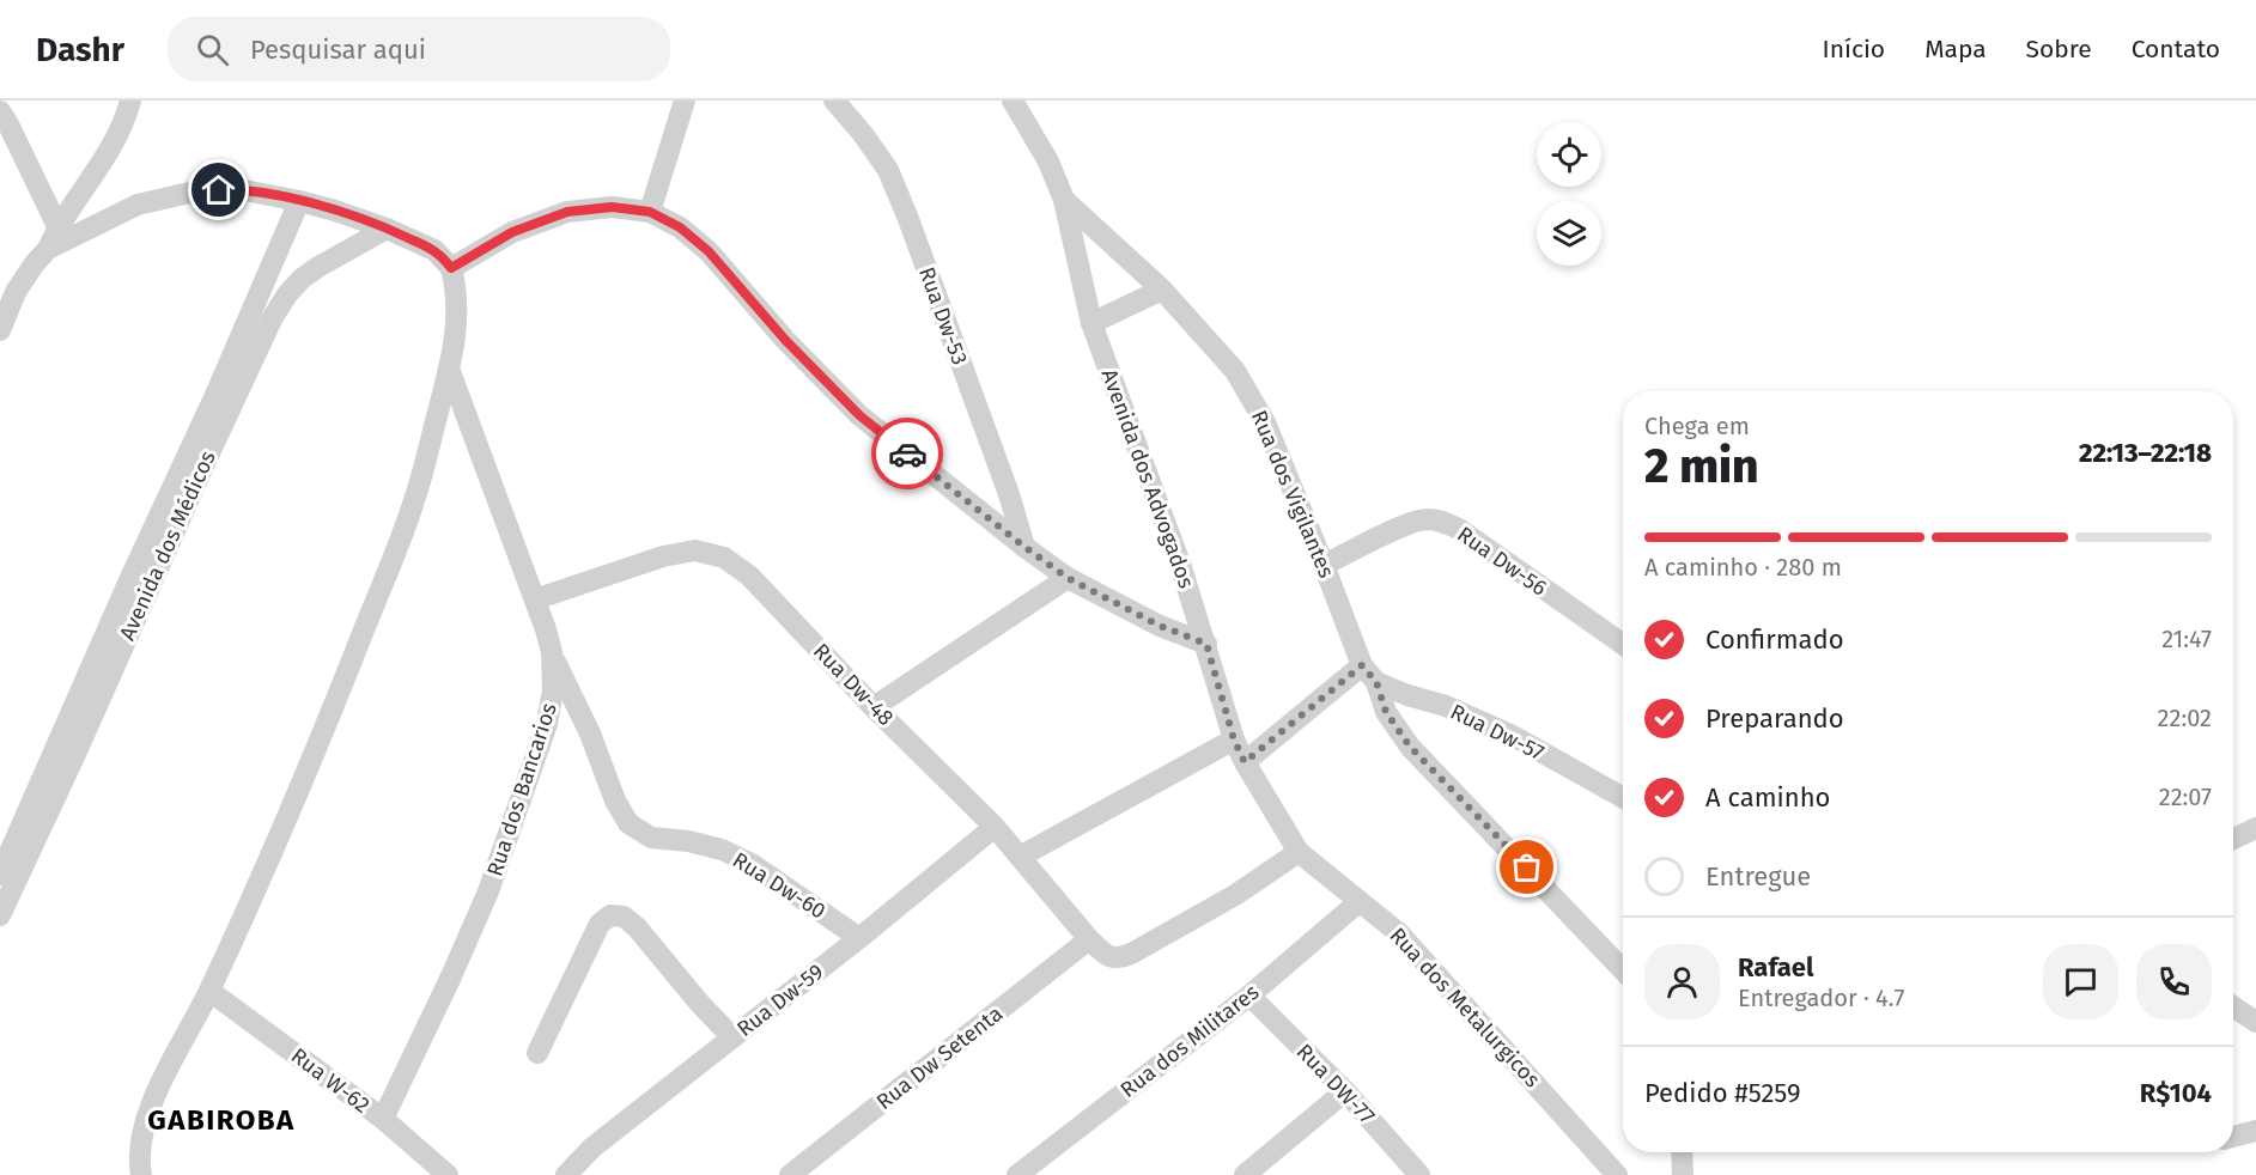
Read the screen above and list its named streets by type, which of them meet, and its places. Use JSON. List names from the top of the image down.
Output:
{
  "streets": {
    "street": [
      "Rua Dw-53",
      "Avenida dos Advogados",
      "Rua dos Vigilantes",
      "Avenida dos Médicos",
      "Rua Dw-56",
      "Rua Dw-48",
      "Rua Dw-57",
      "Rua dos Bancarios",
      "Rua Dw-60",
      "Rua Dw-59",
      "Rua dos Metalurgicos",
      "Rua dos Militares",
      "Rua Dw Setenta",
      "Rua W-62",
      "Rua DW-77"
    ]
  },
  "crossings": [
    ["Avenida dos Advogados", "Rua dos Vigilantes"],
    ["Avenida dos Advogados", "Rua Dw-48"],
    ["Avenida dos Advogados", "Rua dos Metalurgicos"],
    ["Rua dos Vigilantes", "Rua Dw-56"],
    ["Rua dos Vigilantes", "Rua Dw-57"],
    ["Rua Dw-48", "Rua dos Bancarios"],
    ["Rua Dw-48", "Rua Dw-59"],
    ["Rua Dw-48", "Rua dos Metalurgicos"],
    ["Rua Dw-48", "Rua Dw Setenta"],
    ["Rua dos Bancarios", "Rua Dw-60"],
    ["Rua dos Bancarios", "Rua W-62"],
    ["Rua Dw-60", "Rua Dw-59"],
    ["Rua dos Metalurgicos", "Rua dos Militares"],
    ["Rua dos Militares", "Rua DW-77"]
  ],
  "districts": ["GABIROBA"],
  "page": {
    "header": "Dashr",
    "search": "Pesquisar aqui",
    "nav": [
      "Início",
      "Mapa",
      "Sobre",
      "Contato"
    ],
    "heading": ["2 min", "Chega em", "22:13–22:18"],
    "panel": [
      "Rafael",
      "Entregador · 4.7",
      "Pedido #5259",
      "R$104"
    ],
    "bar": "A caminho · 280 m",
    "list": [
      ["Confirmado", "21:47"],
      ["Preparando", "22:02"],
      ["A caminho", "22:07"],
      "Entregue"
    ]
  }
}
